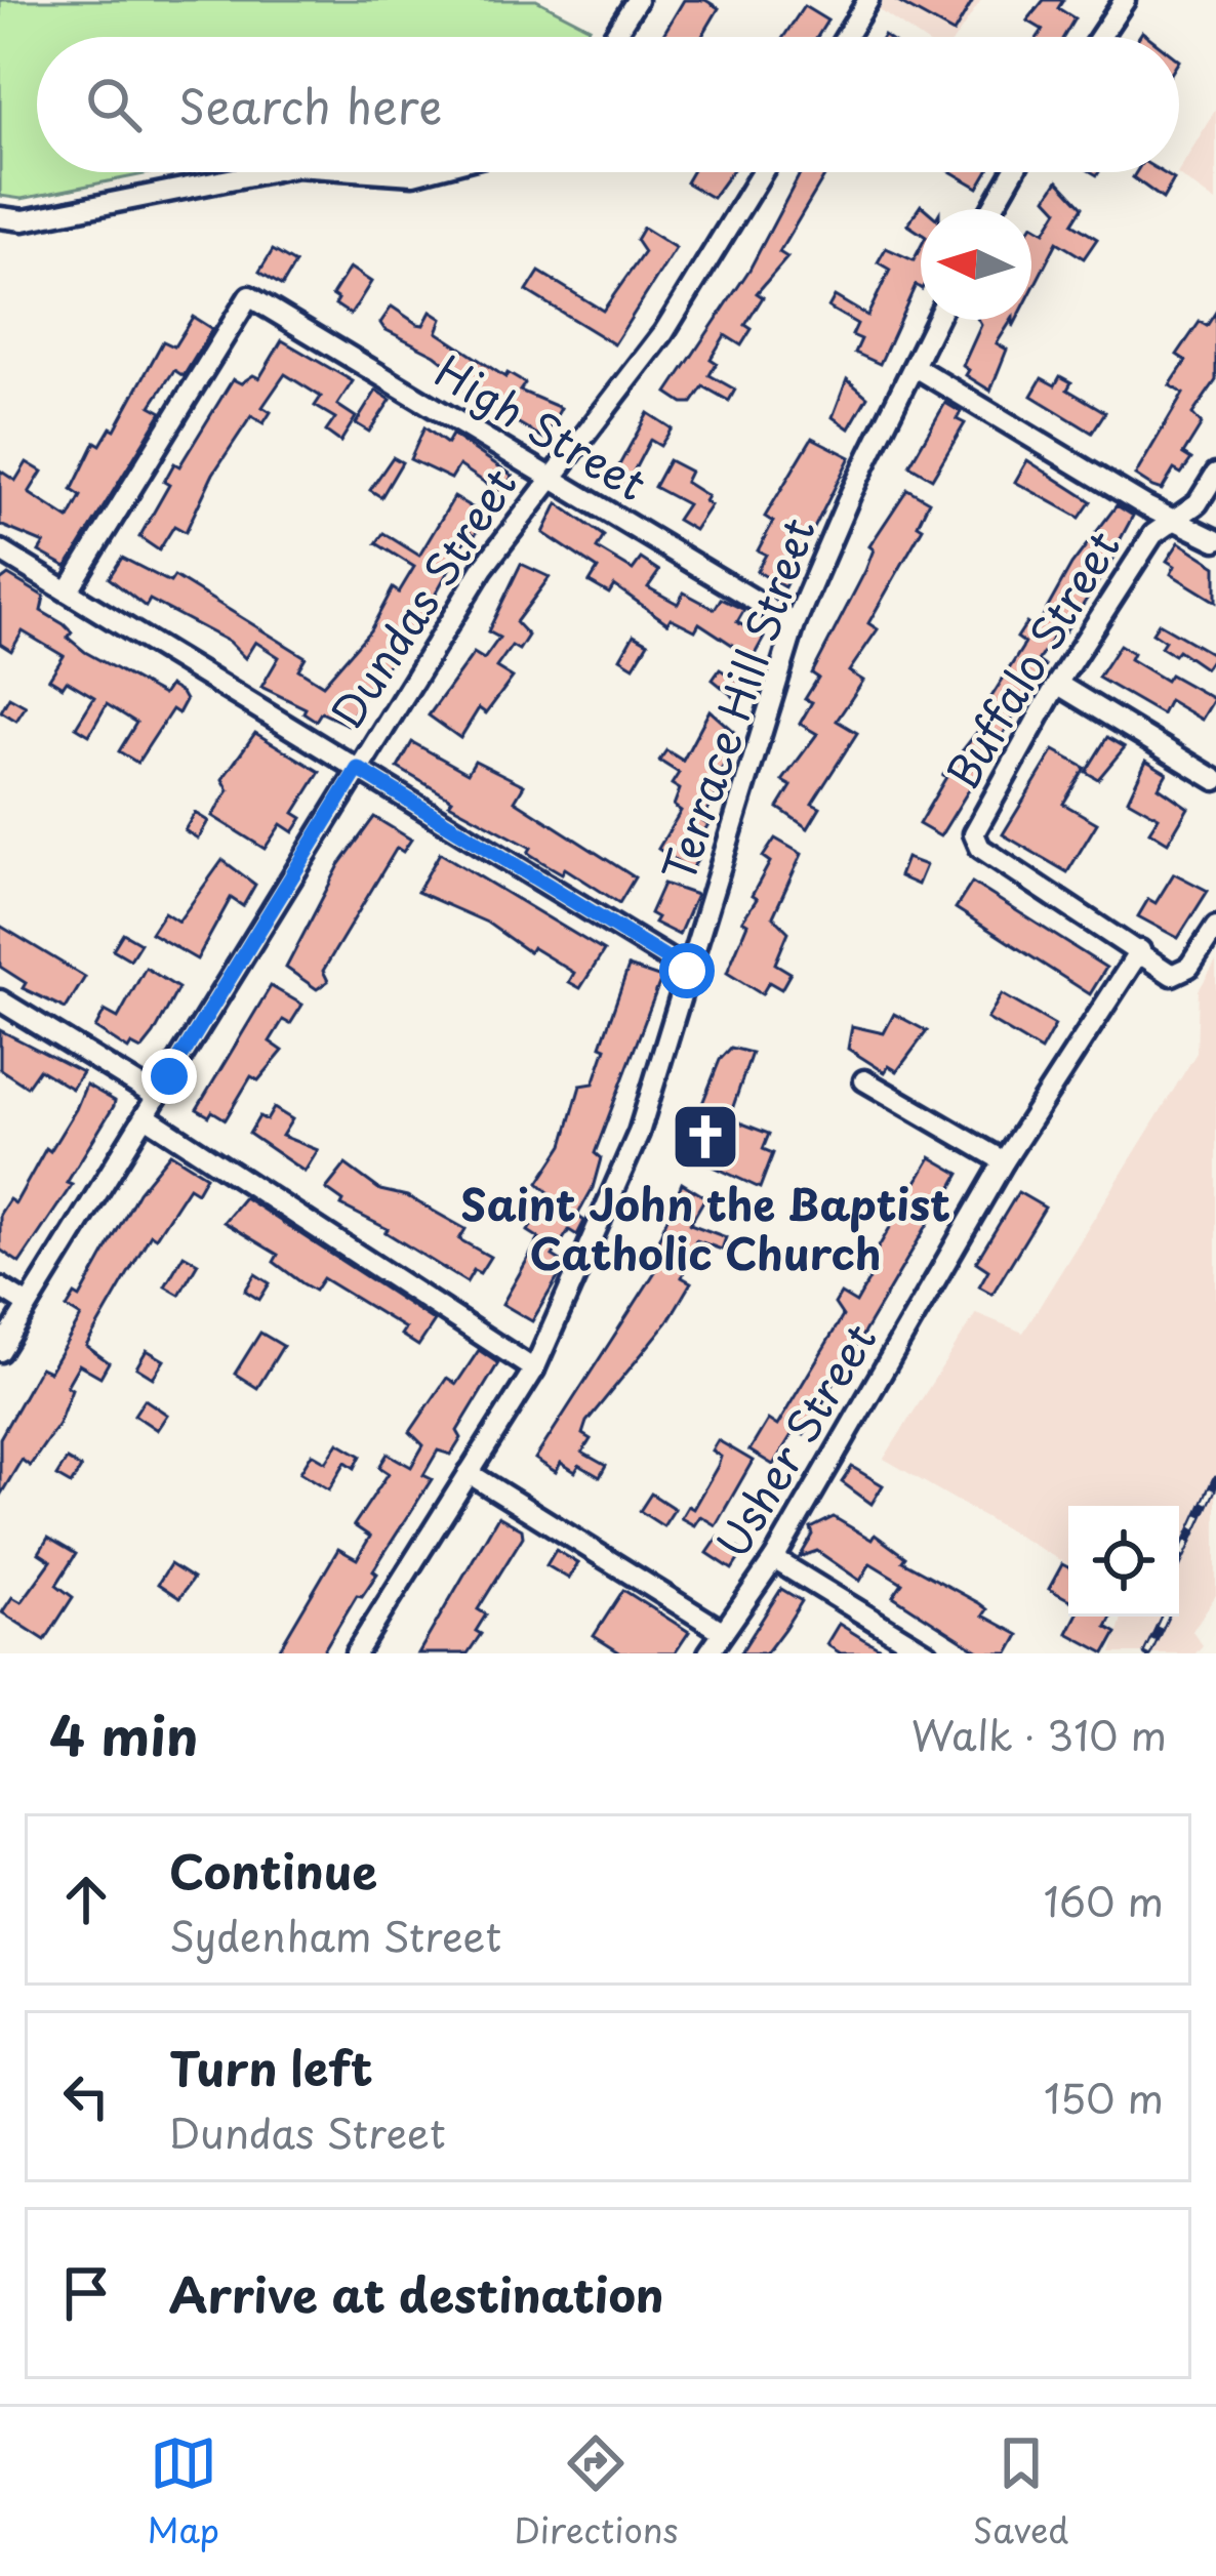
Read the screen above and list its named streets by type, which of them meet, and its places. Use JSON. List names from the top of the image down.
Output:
{
  "streets": {
    "street": [
      "High Street",
      "Dundas Street",
      "Buffalo Street",
      "Terrace Hill Street",
      "Usher Street"
    ]
  },
  "crossings": [
    ["High Street", "Dundas Street"],
    ["High Street", "Terrace Hill Street"],
    ["Buffalo Street", "Usher Street"]
  ],
  "places": {
    "church": ["Saint John the Baptist Catholic Church"]
  },
  "north": "left",
  "page": {
    "search": "Search here",
    "heading": ["4 min", "Walk · 310 m"],
    "list": [
      ["Continue", "Sydenham Street", "160 m"],
      ["Turn left", "Dundas Street", "150 m"],
      "Arrive at destination"
    ],
    "nav": ["Map", "Directions", "Saved"]
  }
}
